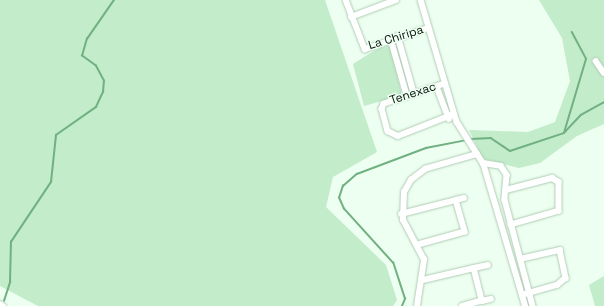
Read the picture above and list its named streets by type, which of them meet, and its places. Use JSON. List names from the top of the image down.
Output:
{
  "streets": {
    "street": ["La Chiripa", "Tenexac"]
  }
}
